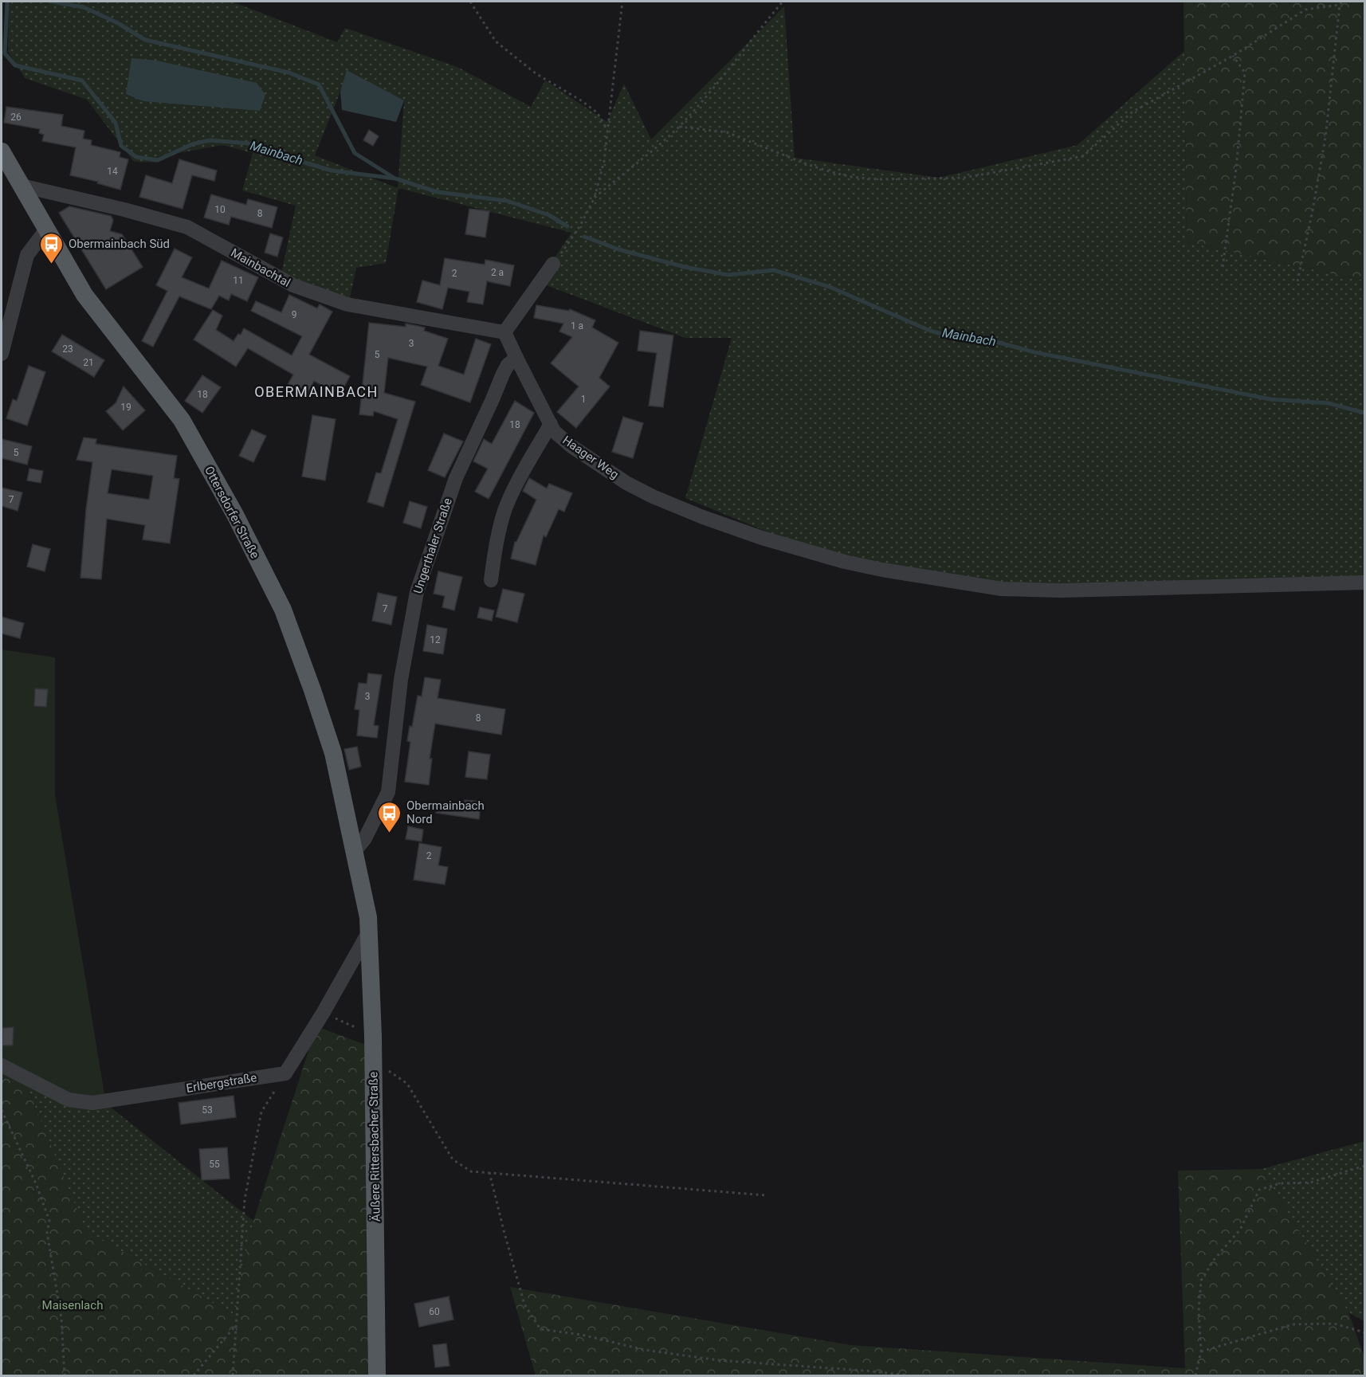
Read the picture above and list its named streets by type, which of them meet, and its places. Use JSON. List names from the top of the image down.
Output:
{
  "streets": {
    "main road": ["Ottersdorfer Straße", "Äußere Rittersbacher Straße"],
    "street": [
      "Mainbachtal",
      "Haager Weg",
      "Ungerthaler Straße",
      "Erlbergstraße"
    ]
  },
  "crossings": [
    ["Mainbachtal", "Ottersdorfer Straße"],
    ["Haager Weg", "Ungerthaler Straße"],
    ["Ottersdorfer Straße", "Ungerthaler Straße"],
    ["Ottersdorfer Straße", "Äußere Rittersbacher Straße"]
  ],
  "districts": ["OBERMAINBACH"],
  "water": ["Mainbach"],
  "parks": ["Maisenlach"],
  "places": {
    "bus stop": ["Obermainbach Süd", "Obermainbach Nord"]
  },
  "house_numbers": [
    "26",
    "14",
    "10",
    "8",
    "2 a",
    "2",
    "11",
    "9",
    "1 a",
    "3",
    "23",
    "5",
    "21",
    "18",
    "1",
    "19",
    "18",
    "5",
    "7",
    "7",
    "12",
    "3",
    "8",
    "2",
    "53",
    "55",
    "60"
  ]
}
